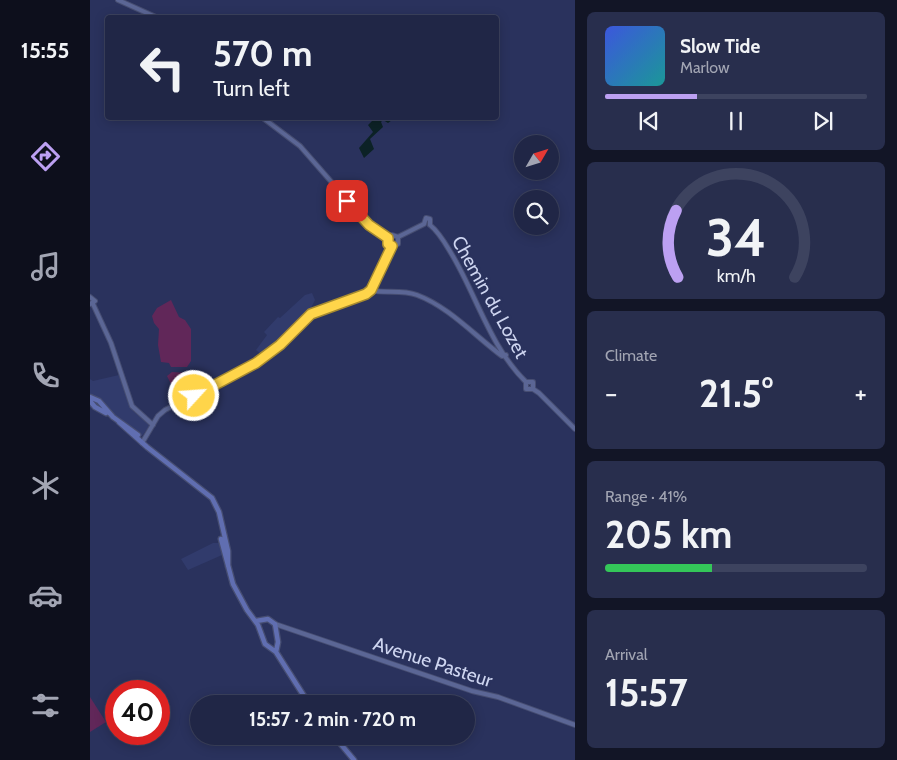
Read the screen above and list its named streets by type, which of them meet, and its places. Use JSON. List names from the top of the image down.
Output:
{
  "streets": {
    "street": ["Chemin du Lozet", "Avenue Pasteur"]
  },
  "north": "top right",
  "page": {
    "tabs": "15:55",
    "turn": ["570 m", "Turn left"],
    "song": ["Slow Tide", "Marlow"],
    "tile": [
      "Climate",
      ["Range · 41%", "205 km"],
      ["Arrival", "15:57"]
    ],
    "heat": ["−", "21.5°", "+"],
    "limit": "40",
    "trip": "15:57 · 2 min · 720 m",
    "gauge": ["34", "km/h"]
  }
}
